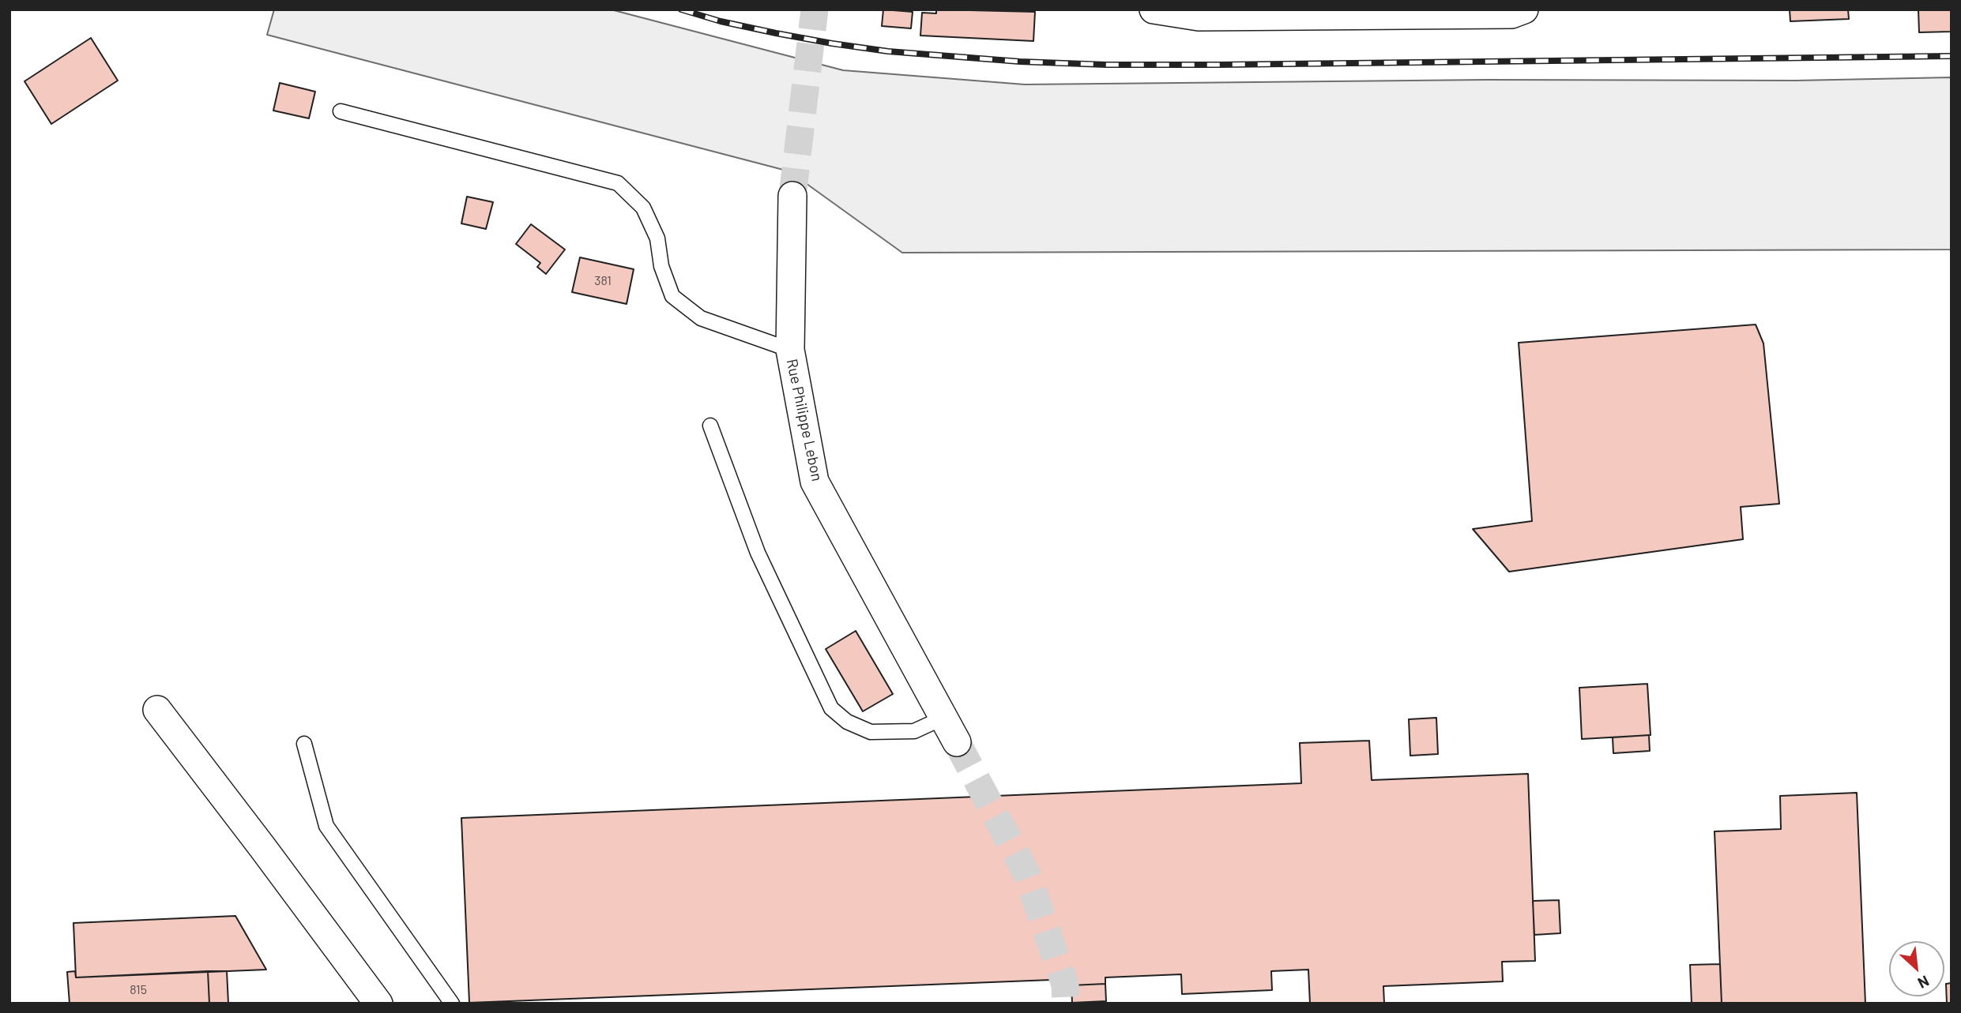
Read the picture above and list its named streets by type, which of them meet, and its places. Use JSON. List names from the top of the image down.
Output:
{
  "streets": {
    "street": ["Rue Philippe Lebon"]
  },
  "house_numbers": ["381", "815"],
  "north": "bottom right"
}
